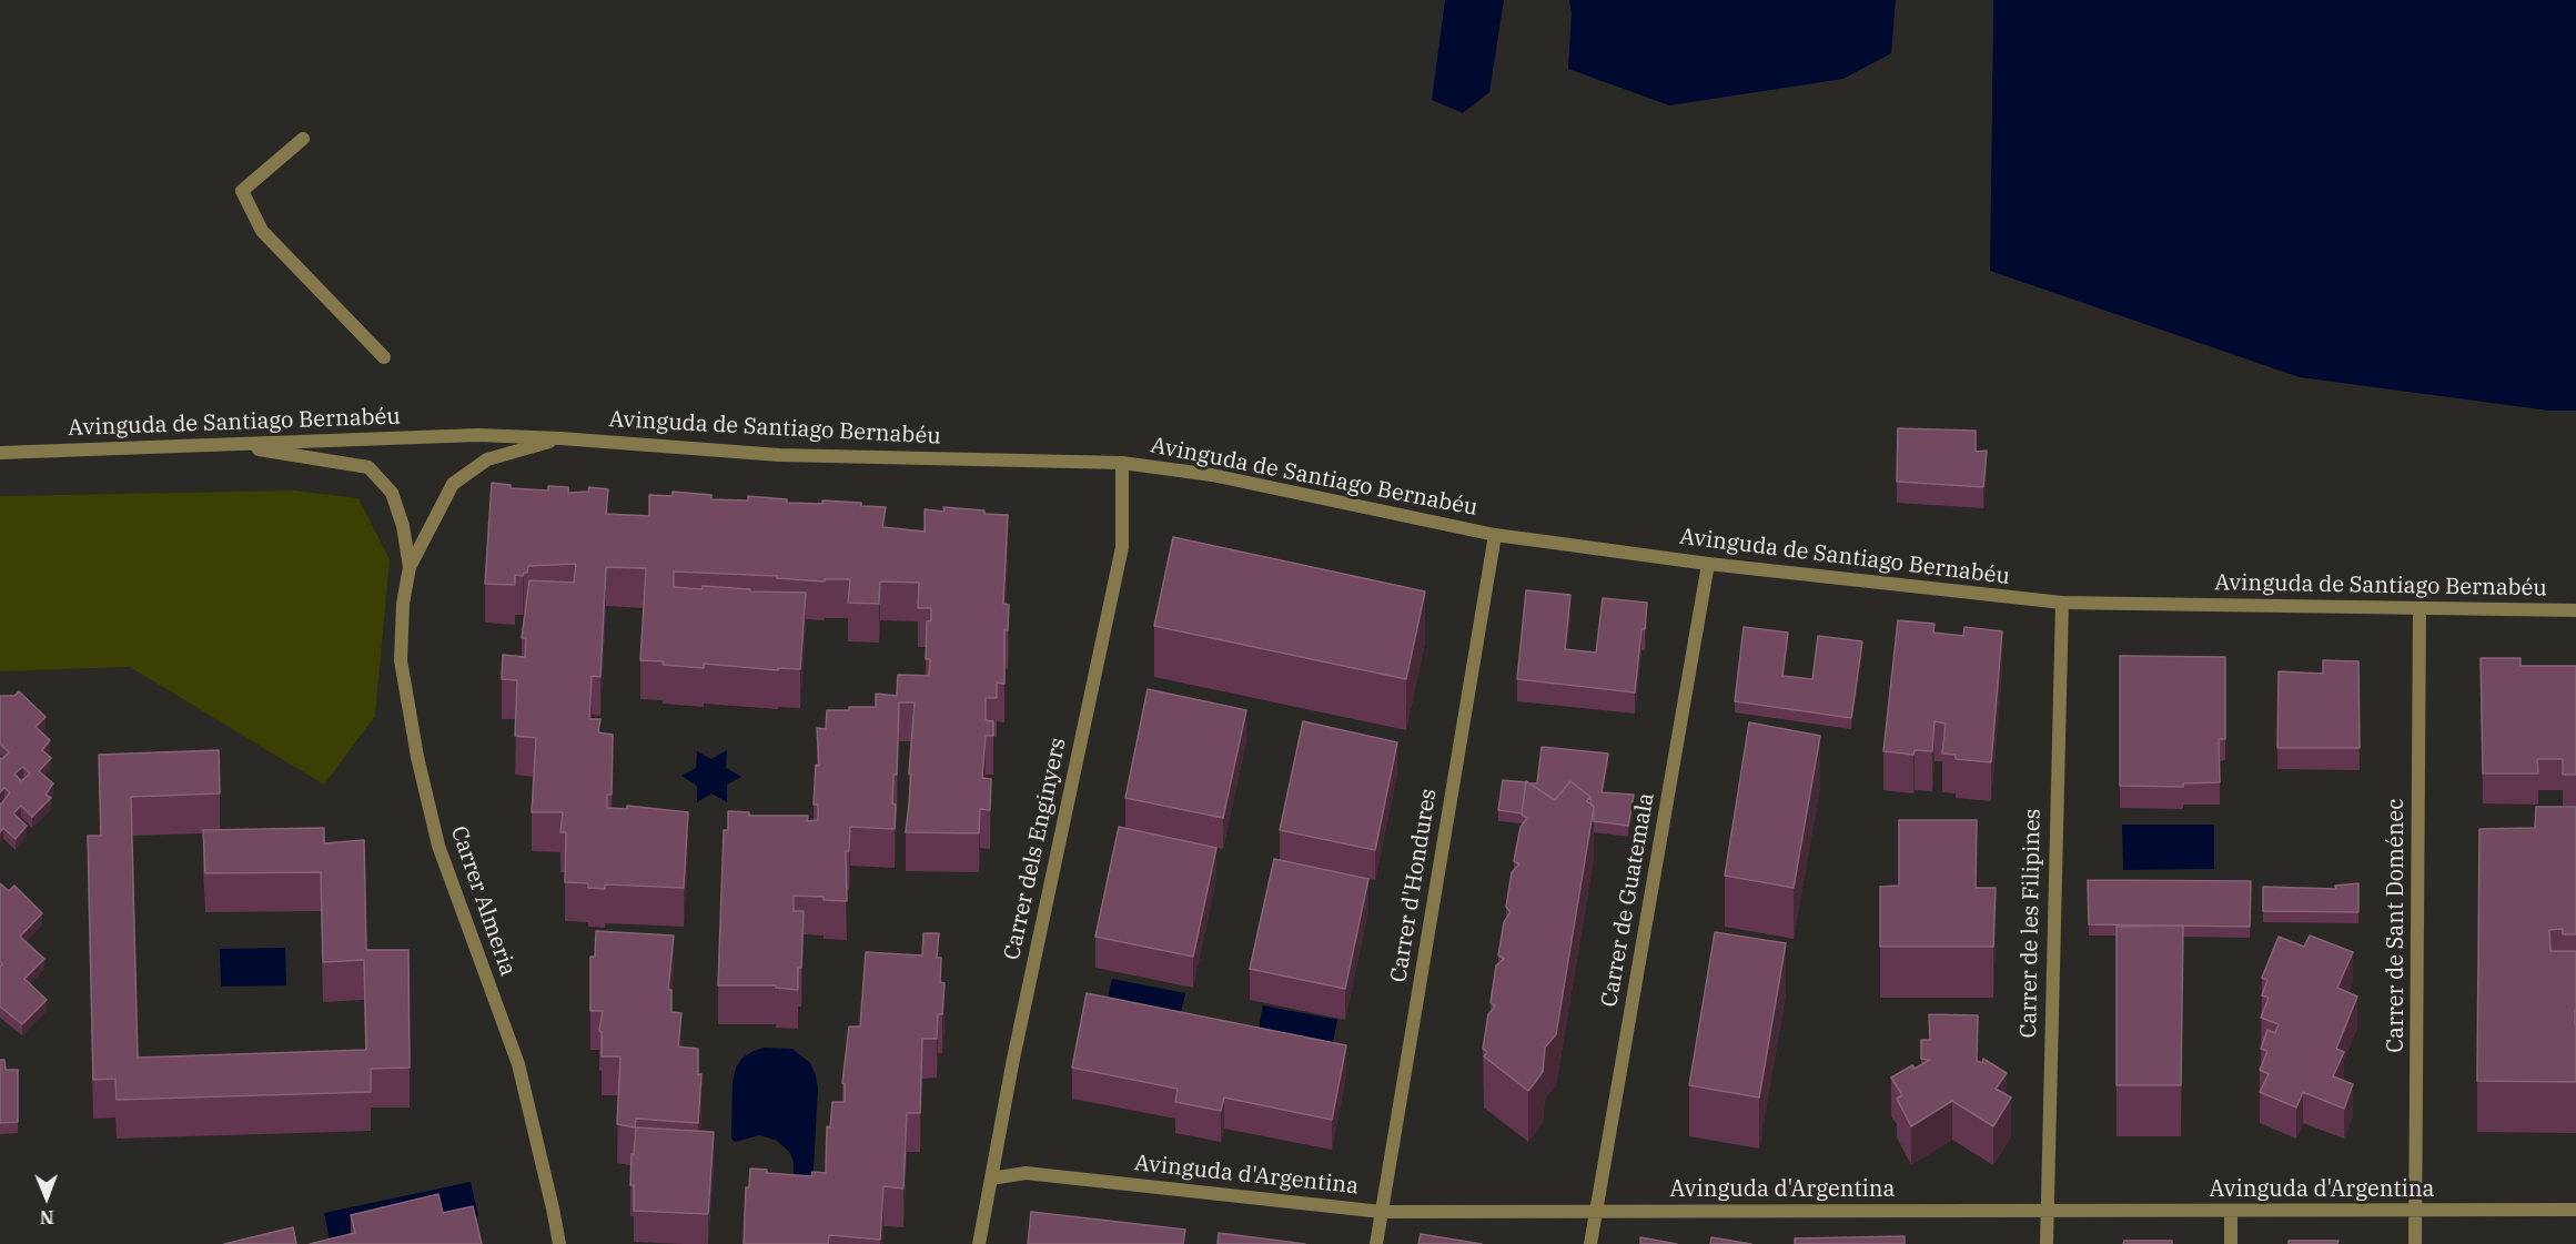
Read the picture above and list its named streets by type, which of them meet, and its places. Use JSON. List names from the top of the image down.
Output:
{
  "streets": {
    "street": [
      "Avinguda de Santiago Bernabéu",
      "Carrer dels Enginyers",
      "Carrer d'Hondures",
      "Carrer de Guatemala",
      "Carrer Almeria",
      "Carrer de les Filipines",
      "Carrer de Sant Doménec",
      "Avinguda d'Argentina"
    ]
  },
  "crossings": [
    ["Avinguda de Santiago Bernabéu", "Carrer dels Enginyers"],
    ["Avinguda de Santiago Bernabéu", "Carrer d'Hondures"],
    ["Avinguda de Santiago Bernabéu", "Carrer de Guatemala"],
    ["Avinguda de Santiago Bernabéu", "Carrer de les Filipines"],
    ["Avinguda de Santiago Bernabéu", "Carrer de Sant Doménec"],
    ["Carrer dels Enginyers", "Avinguda d'Argentina"],
    ["Carrer d'Hondures", "Avinguda d'Argentina"],
    ["Carrer de Guatemala", "Avinguda d'Argentina"],
    ["Carrer de les Filipines", "Avinguda d'Argentina"],
    ["Carrer de Sant Doménec", "Avinguda d'Argentina"]
  ],
  "north": "bottom"
}
